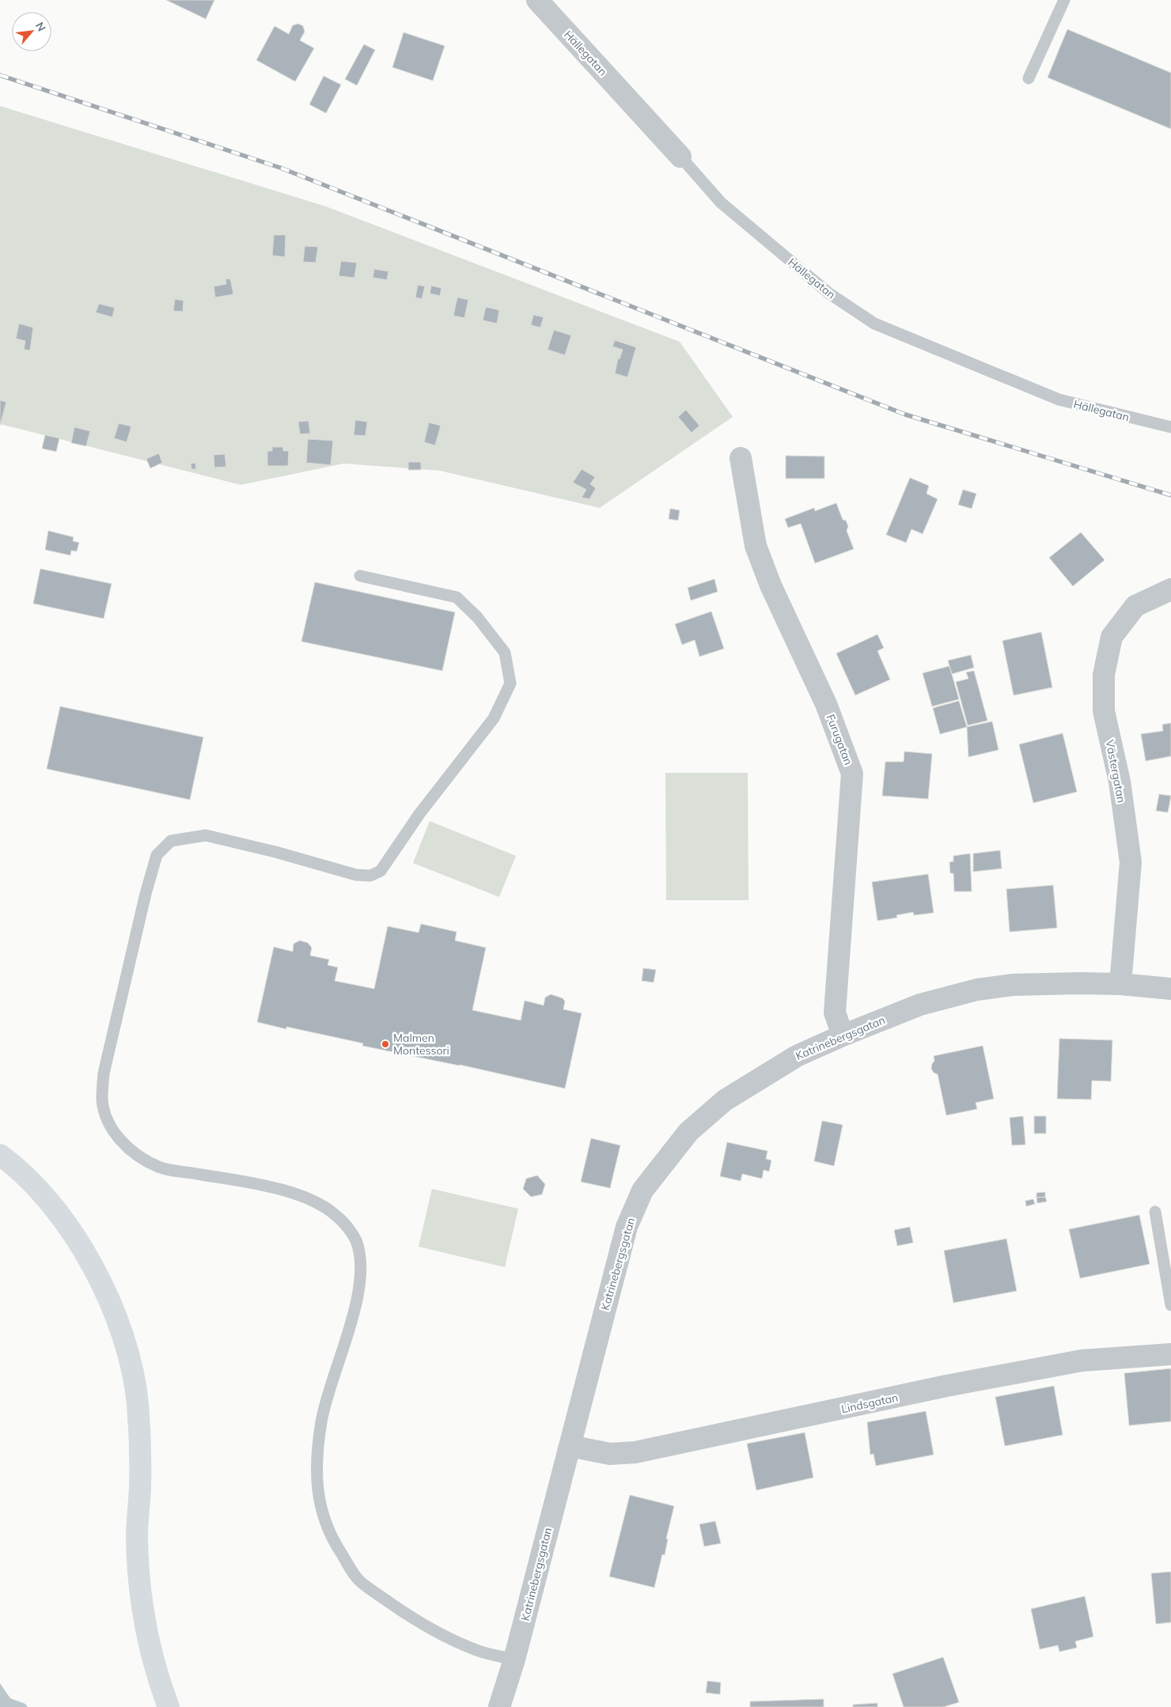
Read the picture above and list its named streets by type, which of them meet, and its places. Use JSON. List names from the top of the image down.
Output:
{
  "streets": {
    "street": [
      "Hällegatan",
      "Furugatan",
      "Västergatan",
      "Katrinebergsgatan",
      "Lindsgatan"
    ]
  },
  "crossings": [
    ["Furugatan", "Katrinebergsgatan"],
    ["Västergatan", "Katrinebergsgatan"],
    ["Katrinebergsgatan", "Lindsgatan"]
  ],
  "places": ["Malmen Montessori"],
  "north": "top right"
}
